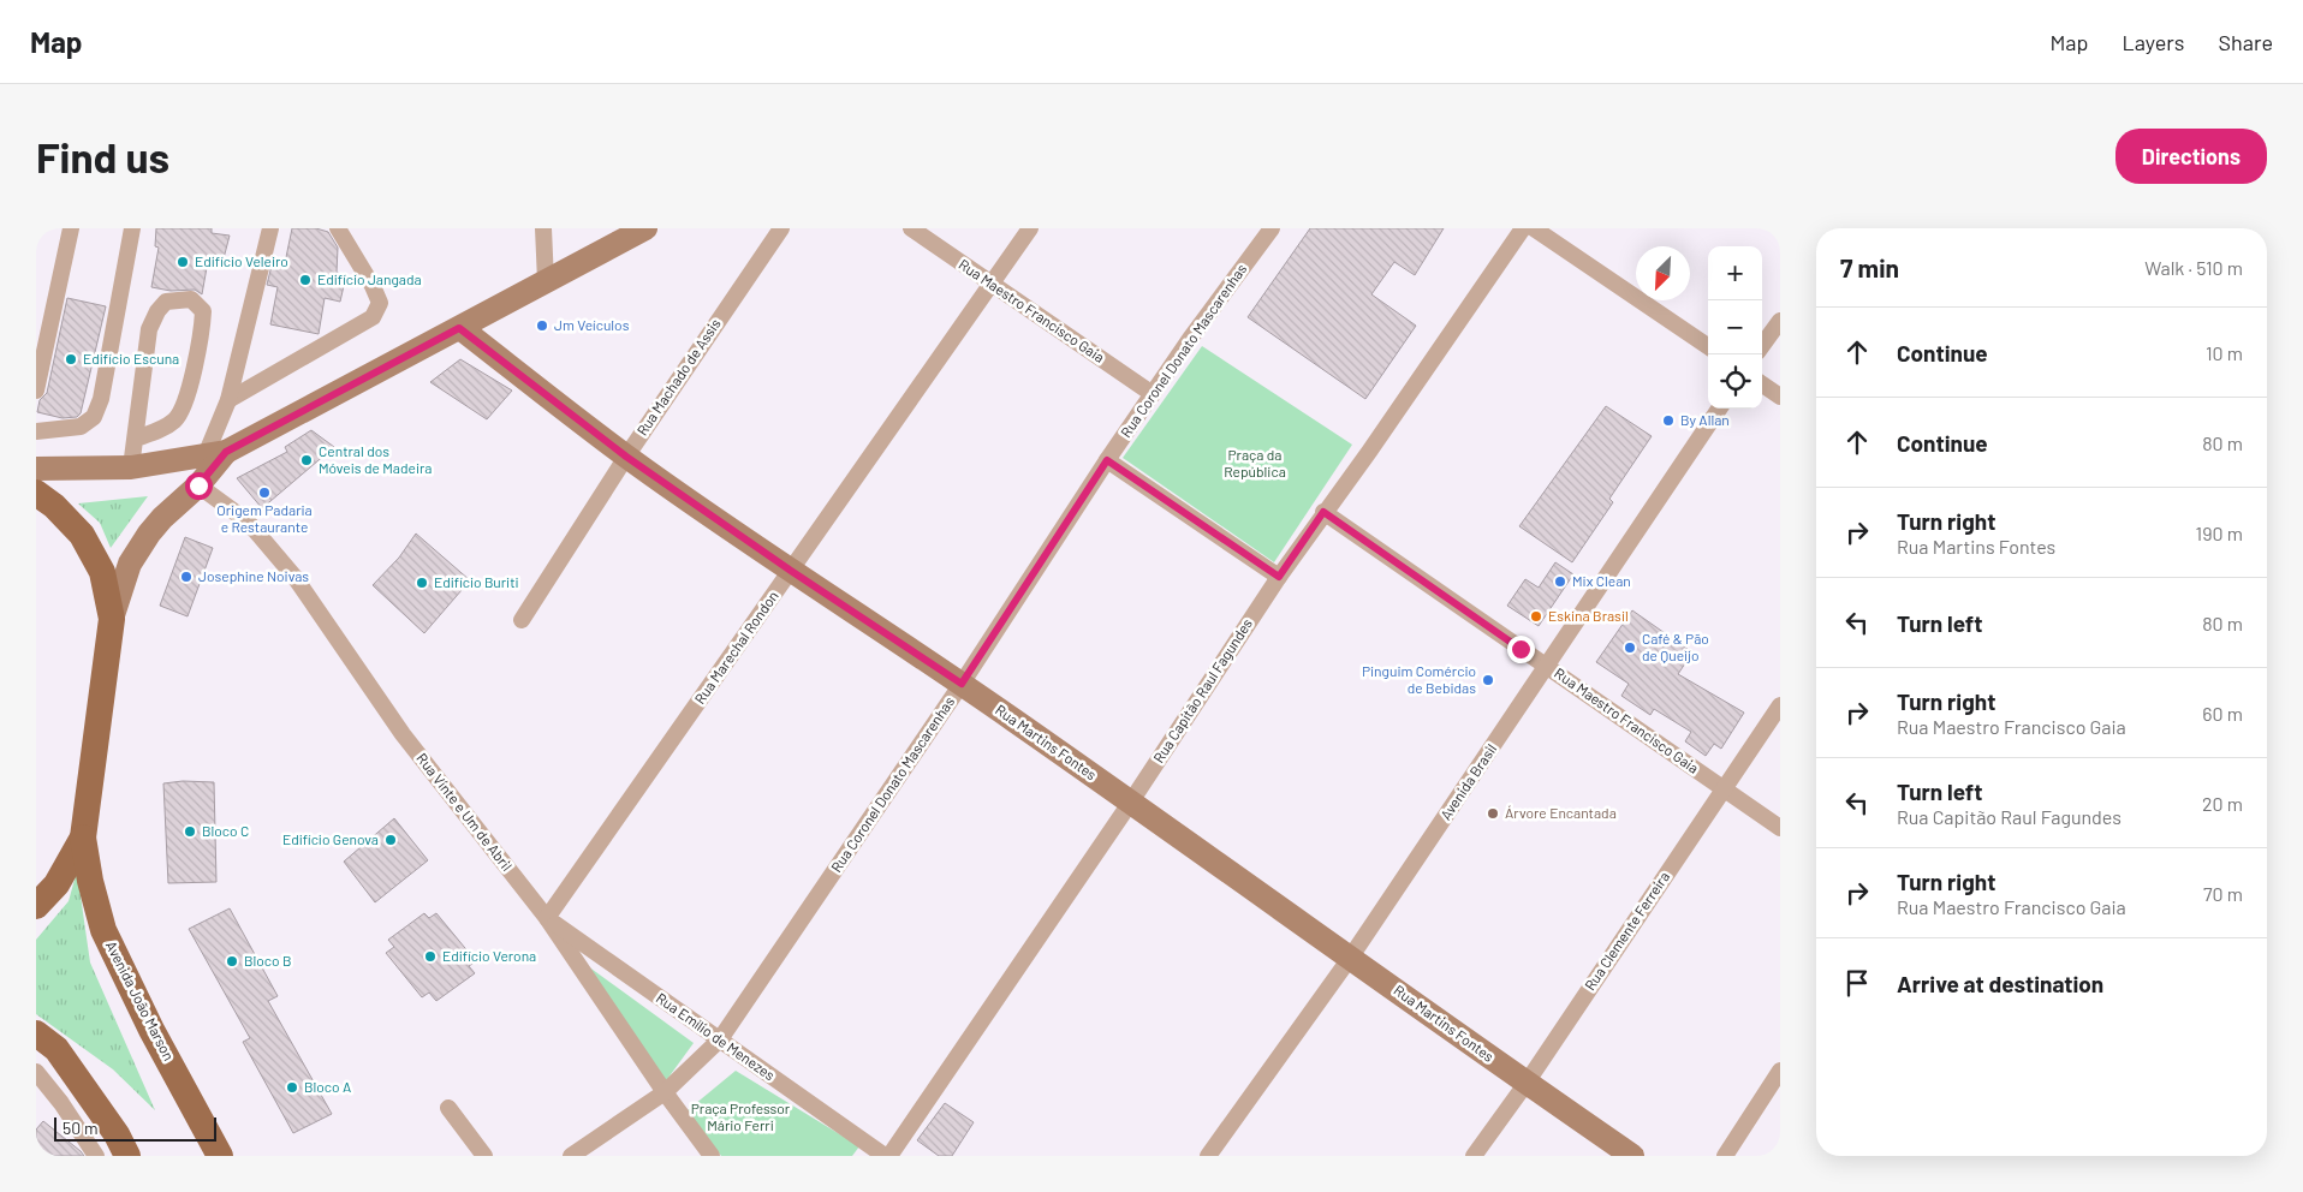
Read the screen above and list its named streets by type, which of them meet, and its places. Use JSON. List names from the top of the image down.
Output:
{
  "streets": {
    "main road": ["Avenida João Marson"],
    "street": [
      "Rua Maestro Francisco Gaia",
      "Rua Coronel Donato Mascarenhas",
      "Rua Machado de Assis",
      "Rua Marechal Rondon",
      "Rua Capitão Raul Fagundes",
      "Rua Martins Fontes",
      "Avenida Brasil",
      "Rua Vinte e Um de Abril",
      "Rua Clemente Ferreira",
      "Rua Emílio de Menezes"
    ]
  },
  "crossings": [
    ["Rua Maestro Francisco Gaia", "Rua Coronel Donato Mascarenhas"],
    ["Rua Maestro Francisco Gaia", "Rua Marechal Rondon"],
    ["Rua Maestro Francisco Gaia", "Rua Capitão Raul Fagundes"],
    ["Rua Maestro Francisco Gaia", "Avenida Brasil"],
    ["Rua Maestro Francisco Gaia", "Rua Clemente Ferreira"],
    ["Rua Coronel Donato Mascarenhas", "Rua Martins Fontes"],
    ["Rua Coronel Donato Mascarenhas", "Rua Vinte e Um de Abril"],
    ["Rua Coronel Donato Mascarenhas", "Rua Emílio de Menezes"],
    ["Rua Machado de Assis", "Rua Martins Fontes"],
    ["Rua Marechal Rondon", "Rua Martins Fontes"],
    ["Rua Marechal Rondon", "Rua Vinte e Um de Abril"],
    ["Rua Marechal Rondon", "Rua Emílio de Menezes"],
    ["Rua Capitão Raul Fagundes", "Rua Martins Fontes"],
    ["Rua Capitão Raul Fagundes", "Rua Emílio de Menezes"],
    ["Rua Martins Fontes", "Avenida Brasil"],
    ["Rua Martins Fontes", "Rua Clemente Ferreira"],
    ["Rua Vinte e Um de Abril", "Rua Emílio de Menezes"]
  ],
  "parks": ["Praça da República", "Praça Professor Mário Ferri"],
  "places": [
    "Edifício Veleiro",
    "Edifício Jangada",
    "Jm Veículos",
    "Edifício Escuna",
    "By Allan",
    "Central dos Móveis de Madeira",
    "Origem Padaria e Restaurante",
    "Josephine Noivas",
    "Mix Clean",
    "Edifício Buriti",
    "Eskina Brasil",
    "Café & Pão de Queijo",
    "Pinguim Comércio de Bebidas",
    "Árvore Encantada",
    "Bloco C",
    "Edifício Genova",
    "Edifício Verona",
    "Bloco B",
    "Bloco A"
  ],
  "scale_bar": "50 m",
  "north": "bottom left",
  "page": {
    "header": "Map",
    "nav": ["Map", "Layers", "Share"],
    "buttons": "Directions",
    "title": "Find us",
    "heading": ["7 min", "Walk · 510 m"],
    "map_buttons": ["+", "−"],
    "list": [
      ["Continue", "10 m"],
      ["Continue", "80 m"],
      ["Turn right", "Rua Martins Fontes", "190 m"],
      ["Turn left", "80 m"],
      ["Turn right", "Rua Maestro Francisco Gaia", "60 m"],
      ["Turn left", "Rua Capitão Raul Fagundes", "20 m"],
      ["Turn right", "Rua Maestro Francisco Gaia", "70 m"],
      "Arrive at destination"
    ],
    "scale": "50 m"
  }
}
